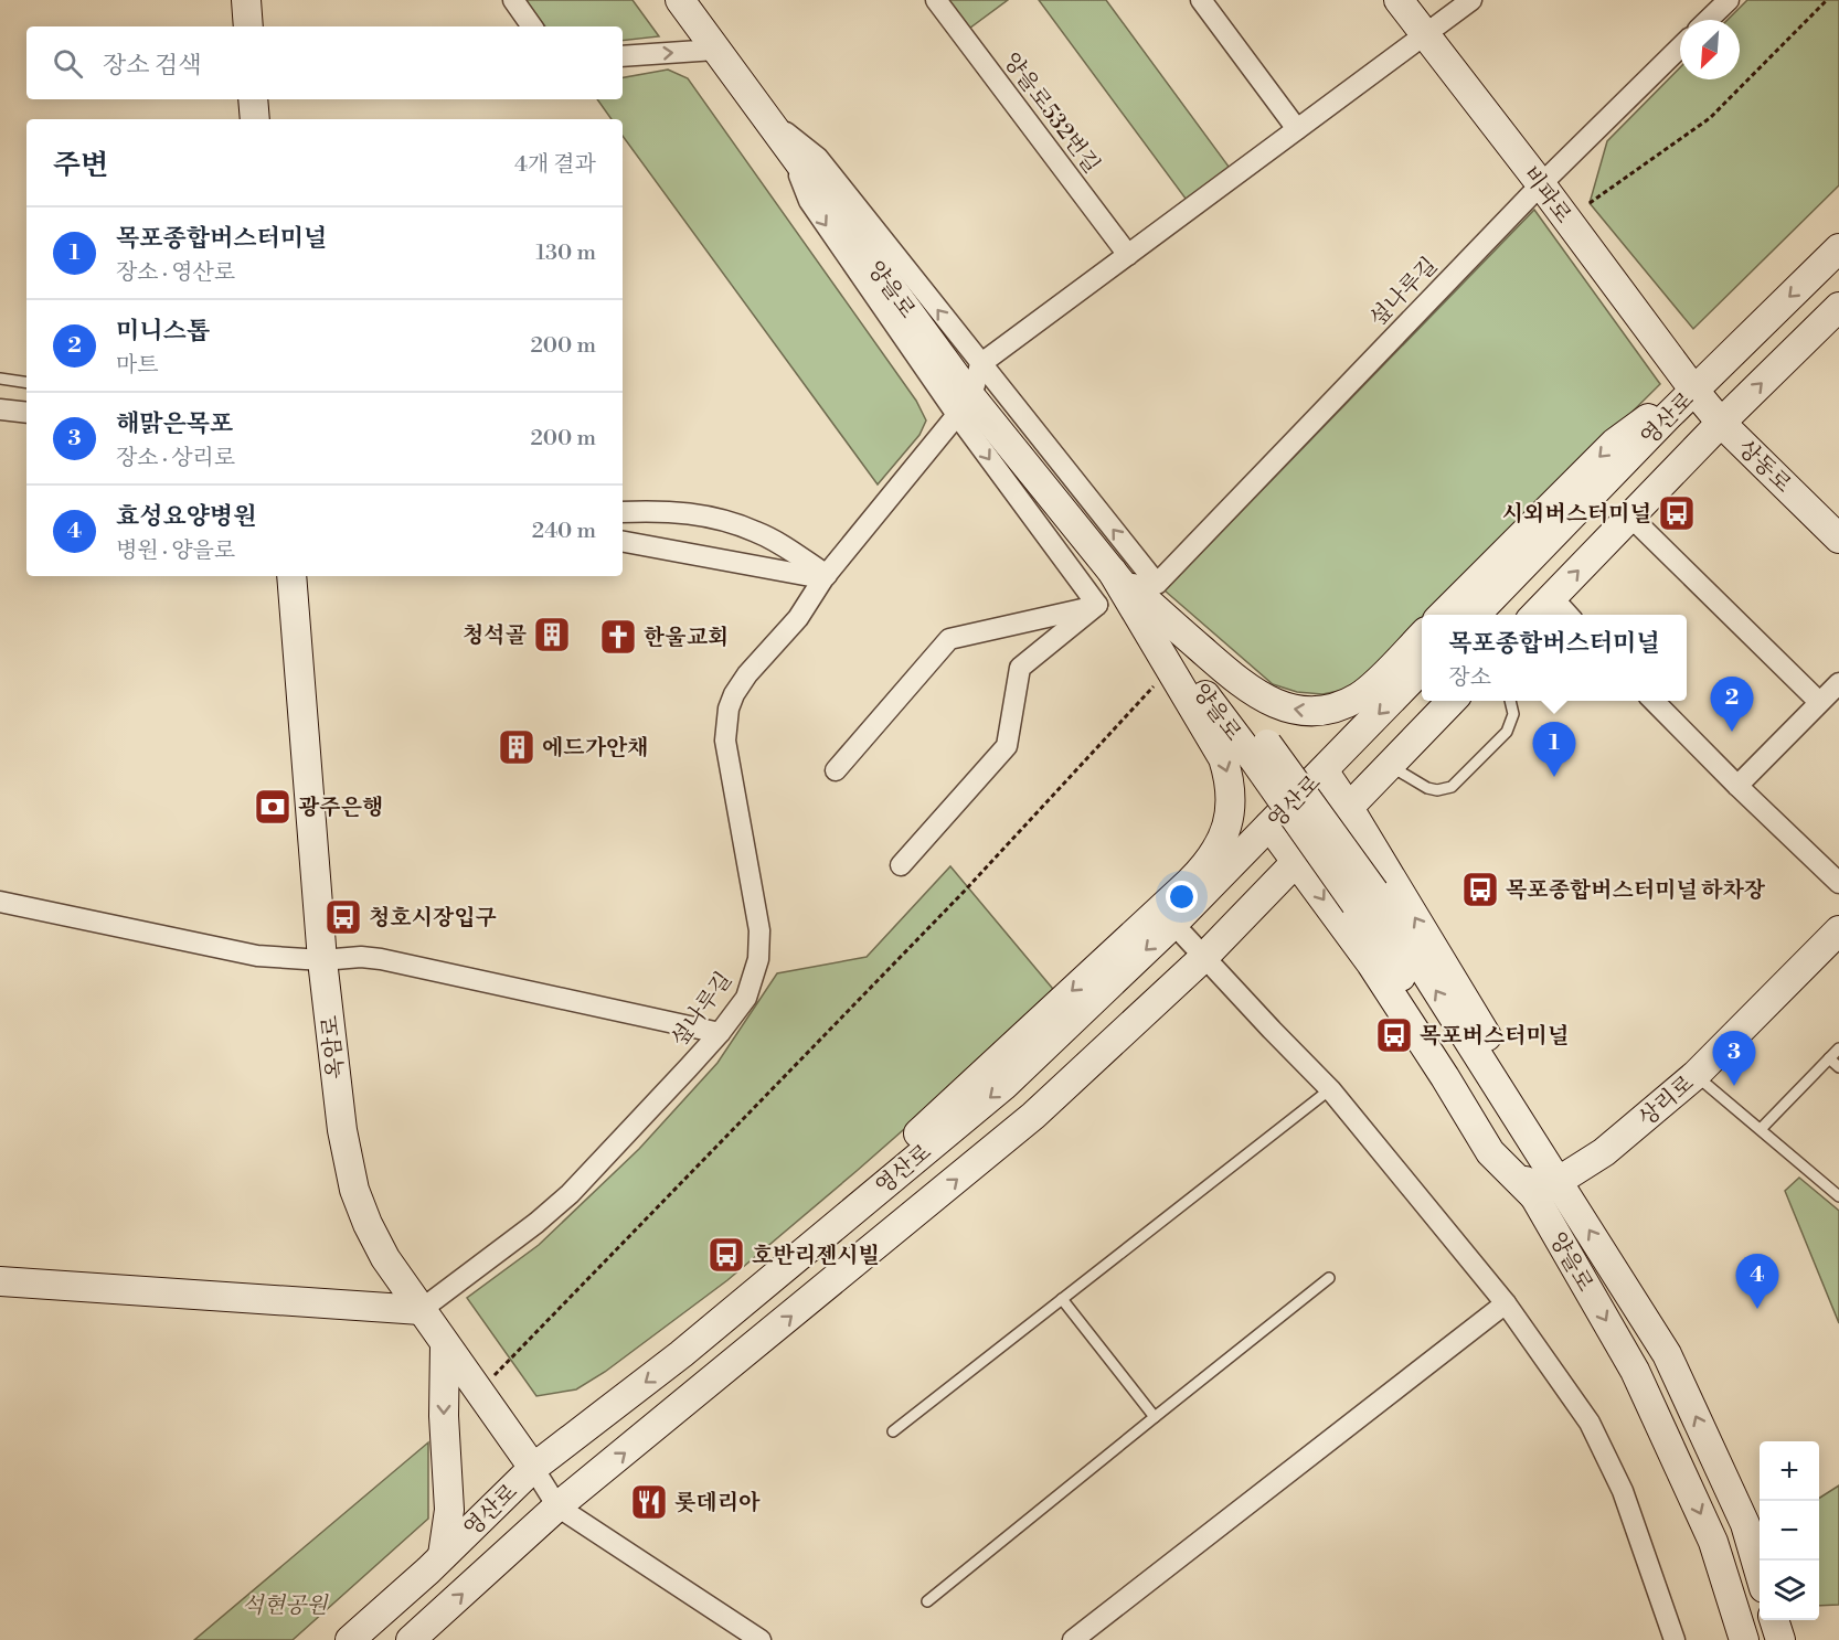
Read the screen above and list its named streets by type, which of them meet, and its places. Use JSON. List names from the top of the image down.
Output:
{
  "streets": {
    "street": [
      "양을로532번길",
      "비파로",
      "양을로",
      "섶나루길",
      "영산로",
      "상동로",
      "옥암로",
      "상리로"
    ]
  },
  "crossings": [
    ["비파로", "섶나루길"],
    ["비파로", "영산로"],
    ["비파로", "상동로"],
    ["양을로", "섶나루길"],
    ["양을로", "상리로"],
    ["섶나루길", "옥암로"],
    ["영산로", "상동로"],
    ["영산로", "옥암로"]
  ],
  "parks": ["석현공원"],
  "places": {
    "bus stop": [
      "시외버스터미널",
      "목포종합버스터미널 하차장",
      "청호시장입구",
      "목포버스터미널",
      "호반리젠시빌"
    ],
    "building": ["청석골", "에드가안채"],
    "church": ["한울교회"],
    "bank": ["광주은행"],
    "restaurant": ["롯데리아"]
  },
  "north": "bottom left",
  "page": {
    "search": "장소 검색",
    "heading": ["주변", "4개 결과"],
    "list": [
      {
        "mark": "1",
        "name": "목포종합버스터미널",
        "note": "장소 · 영산로",
        "value": "130 m"
      },
      {
        "mark": "2",
        "name": "미니스톱",
        "note": "마트",
        "value": "200 m"
      },
      {
        "mark": "3",
        "name": "해맑은목포",
        "note": "장소 · 상리로",
        "value": "200 m"
      },
      {
        "mark": "4",
        "name": "효성요양병원",
        "note": "병원 · 양을로",
        "value": "240 m"
      }
    ],
    "popup": ["목포종합버스터미널", "장소"],
    "pins": [
      "2",
      "1",
      "3",
      "4"
    ],
    "map_buttons": ["+", "−"]
  }
}
